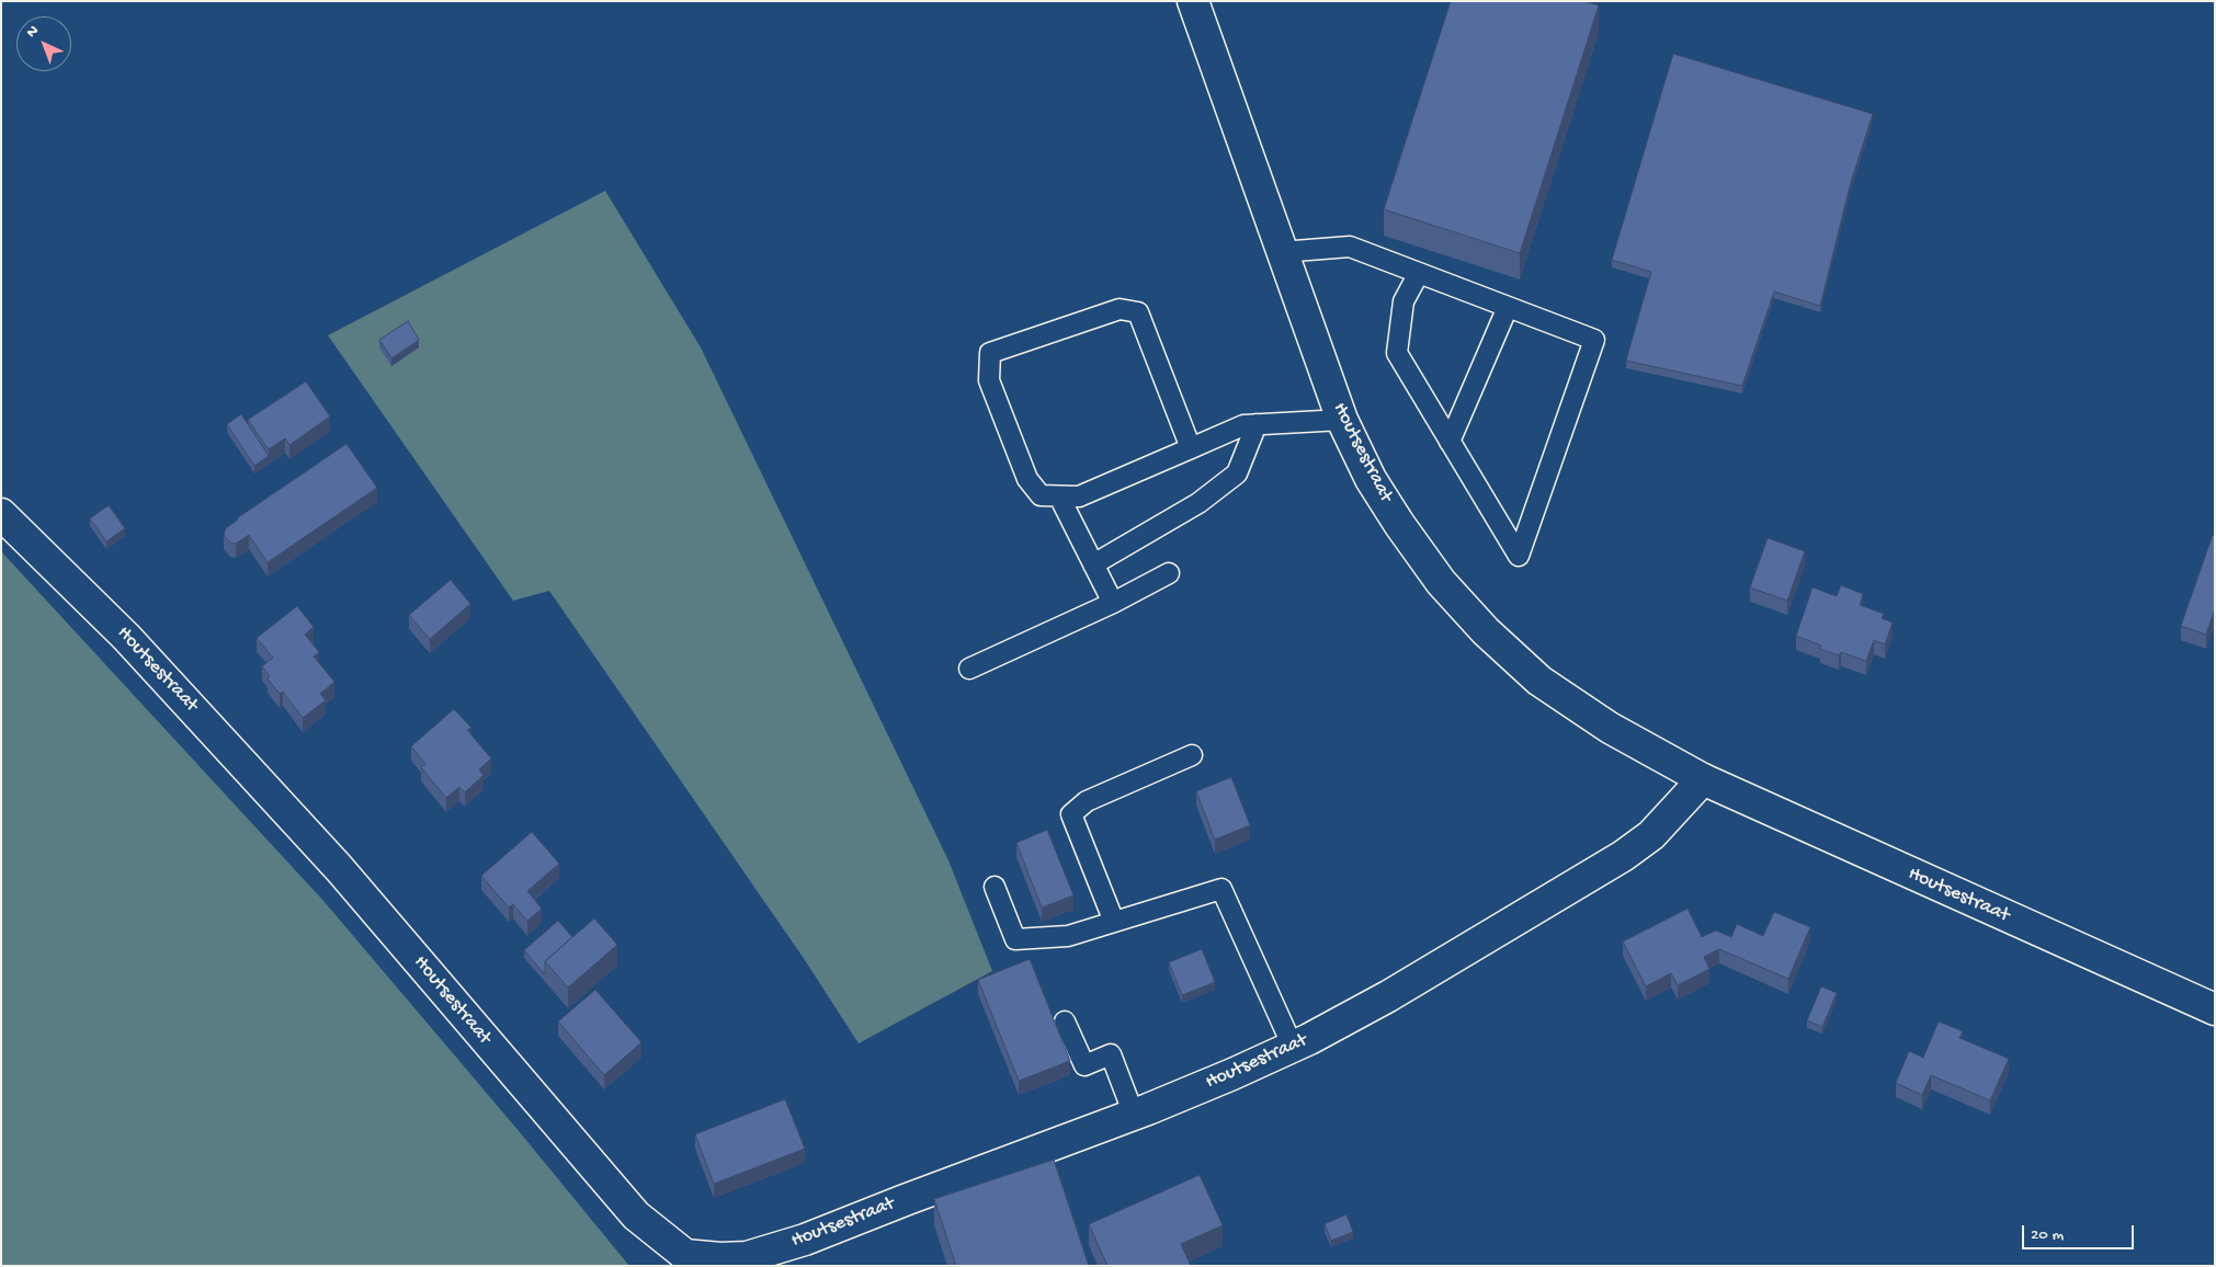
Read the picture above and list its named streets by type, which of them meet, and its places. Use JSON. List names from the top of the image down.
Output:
{
  "streets": {
    "street": ["Houtsestraat"]
  },
  "scale_bar": "20 m",
  "north": "top left"
}
